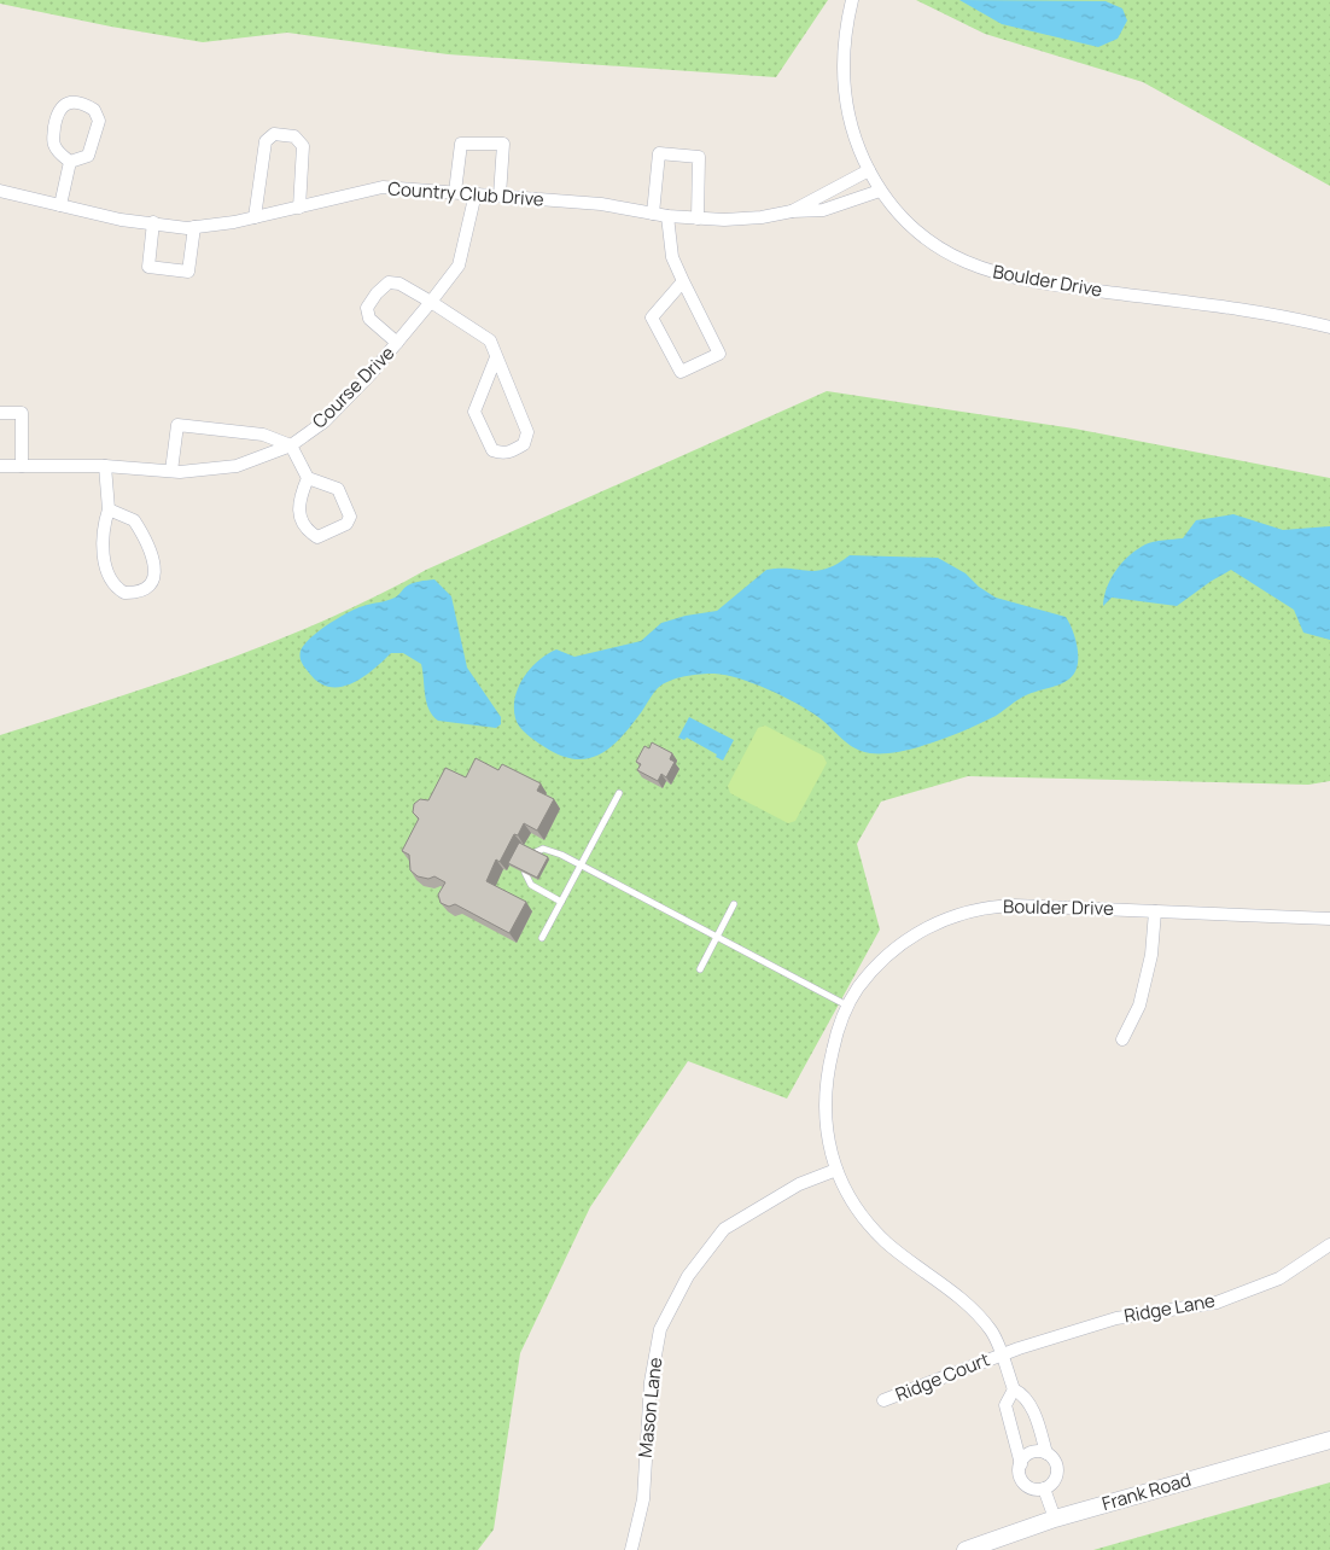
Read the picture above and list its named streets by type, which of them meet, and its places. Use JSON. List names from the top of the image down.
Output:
{
  "streets": {
    "street": [
      "Country Club Drive",
      "Boulder Drive",
      "Course Drive",
      "Ridge Lane",
      "Ridge Court",
      "Mason Lane",
      "Frank Road"
    ]
  },
  "crossings": [
    ["Country Club Drive", "Boulder Drive"],
    ["Country Club Drive", "Course Drive"],
    ["Boulder Drive", "Ridge Lane"],
    ["Boulder Drive", "Ridge Court"],
    ["Boulder Drive", "Mason Lane"],
    ["Ridge Lane", "Ridge Court"]
  ]
}
